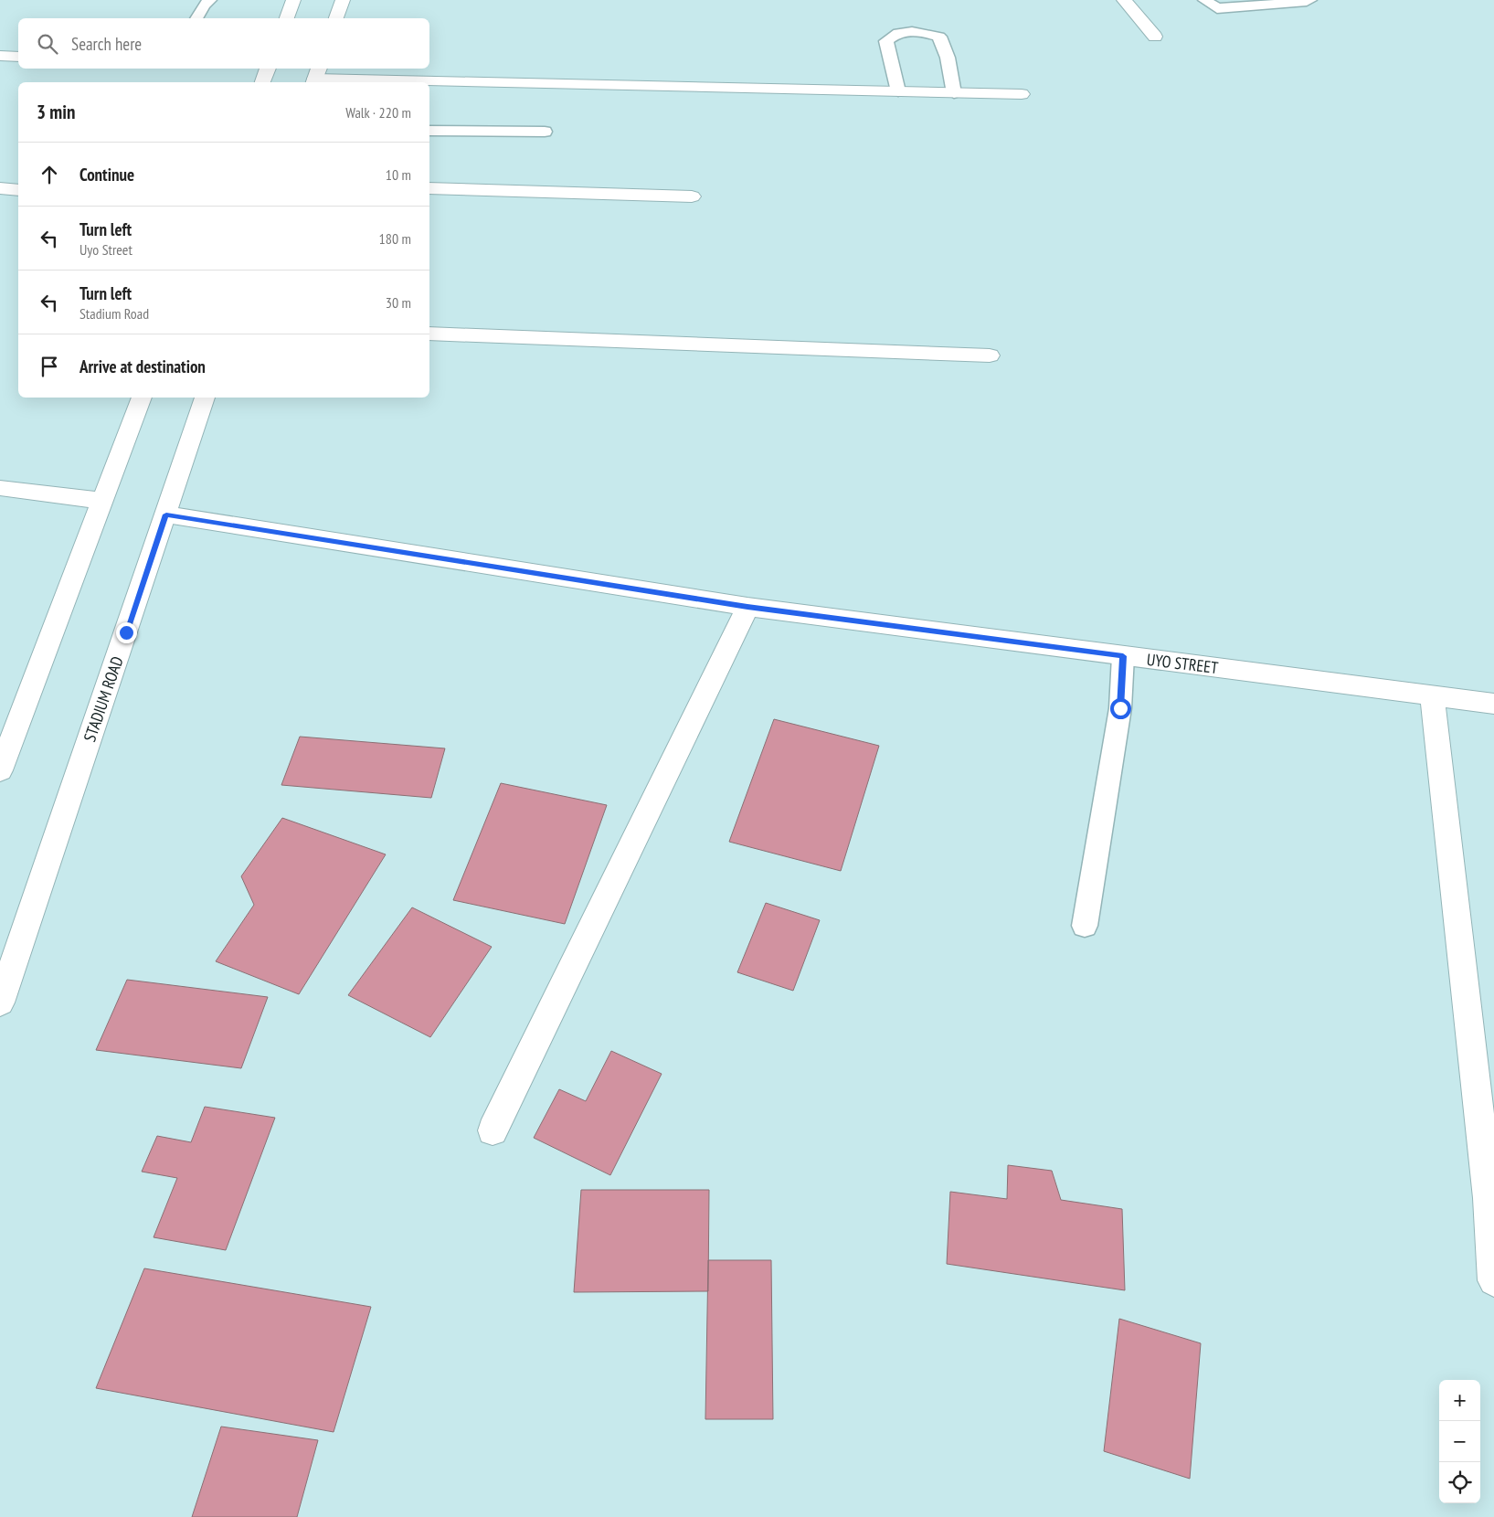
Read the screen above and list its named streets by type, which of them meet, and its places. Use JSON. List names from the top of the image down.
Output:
{
  "streets": {
    "street": ["UYO STREET", "STADIUM ROAD"]
  },
  "crossings": [
    ["UYO STREET", "STADIUM ROAD"]
  ],
  "page": {
    "search": "Search here",
    "heading": ["3 min", "Walk · 220 m"],
    "list": [
      ["Continue", "10 m"],
      ["Turn left", "Uyo Street", "180 m"],
      ["Turn left", "Stadium Road", "30 m"],
      "Arrive at destination"
    ],
    "map_buttons": ["+", "−"]
  }
}
